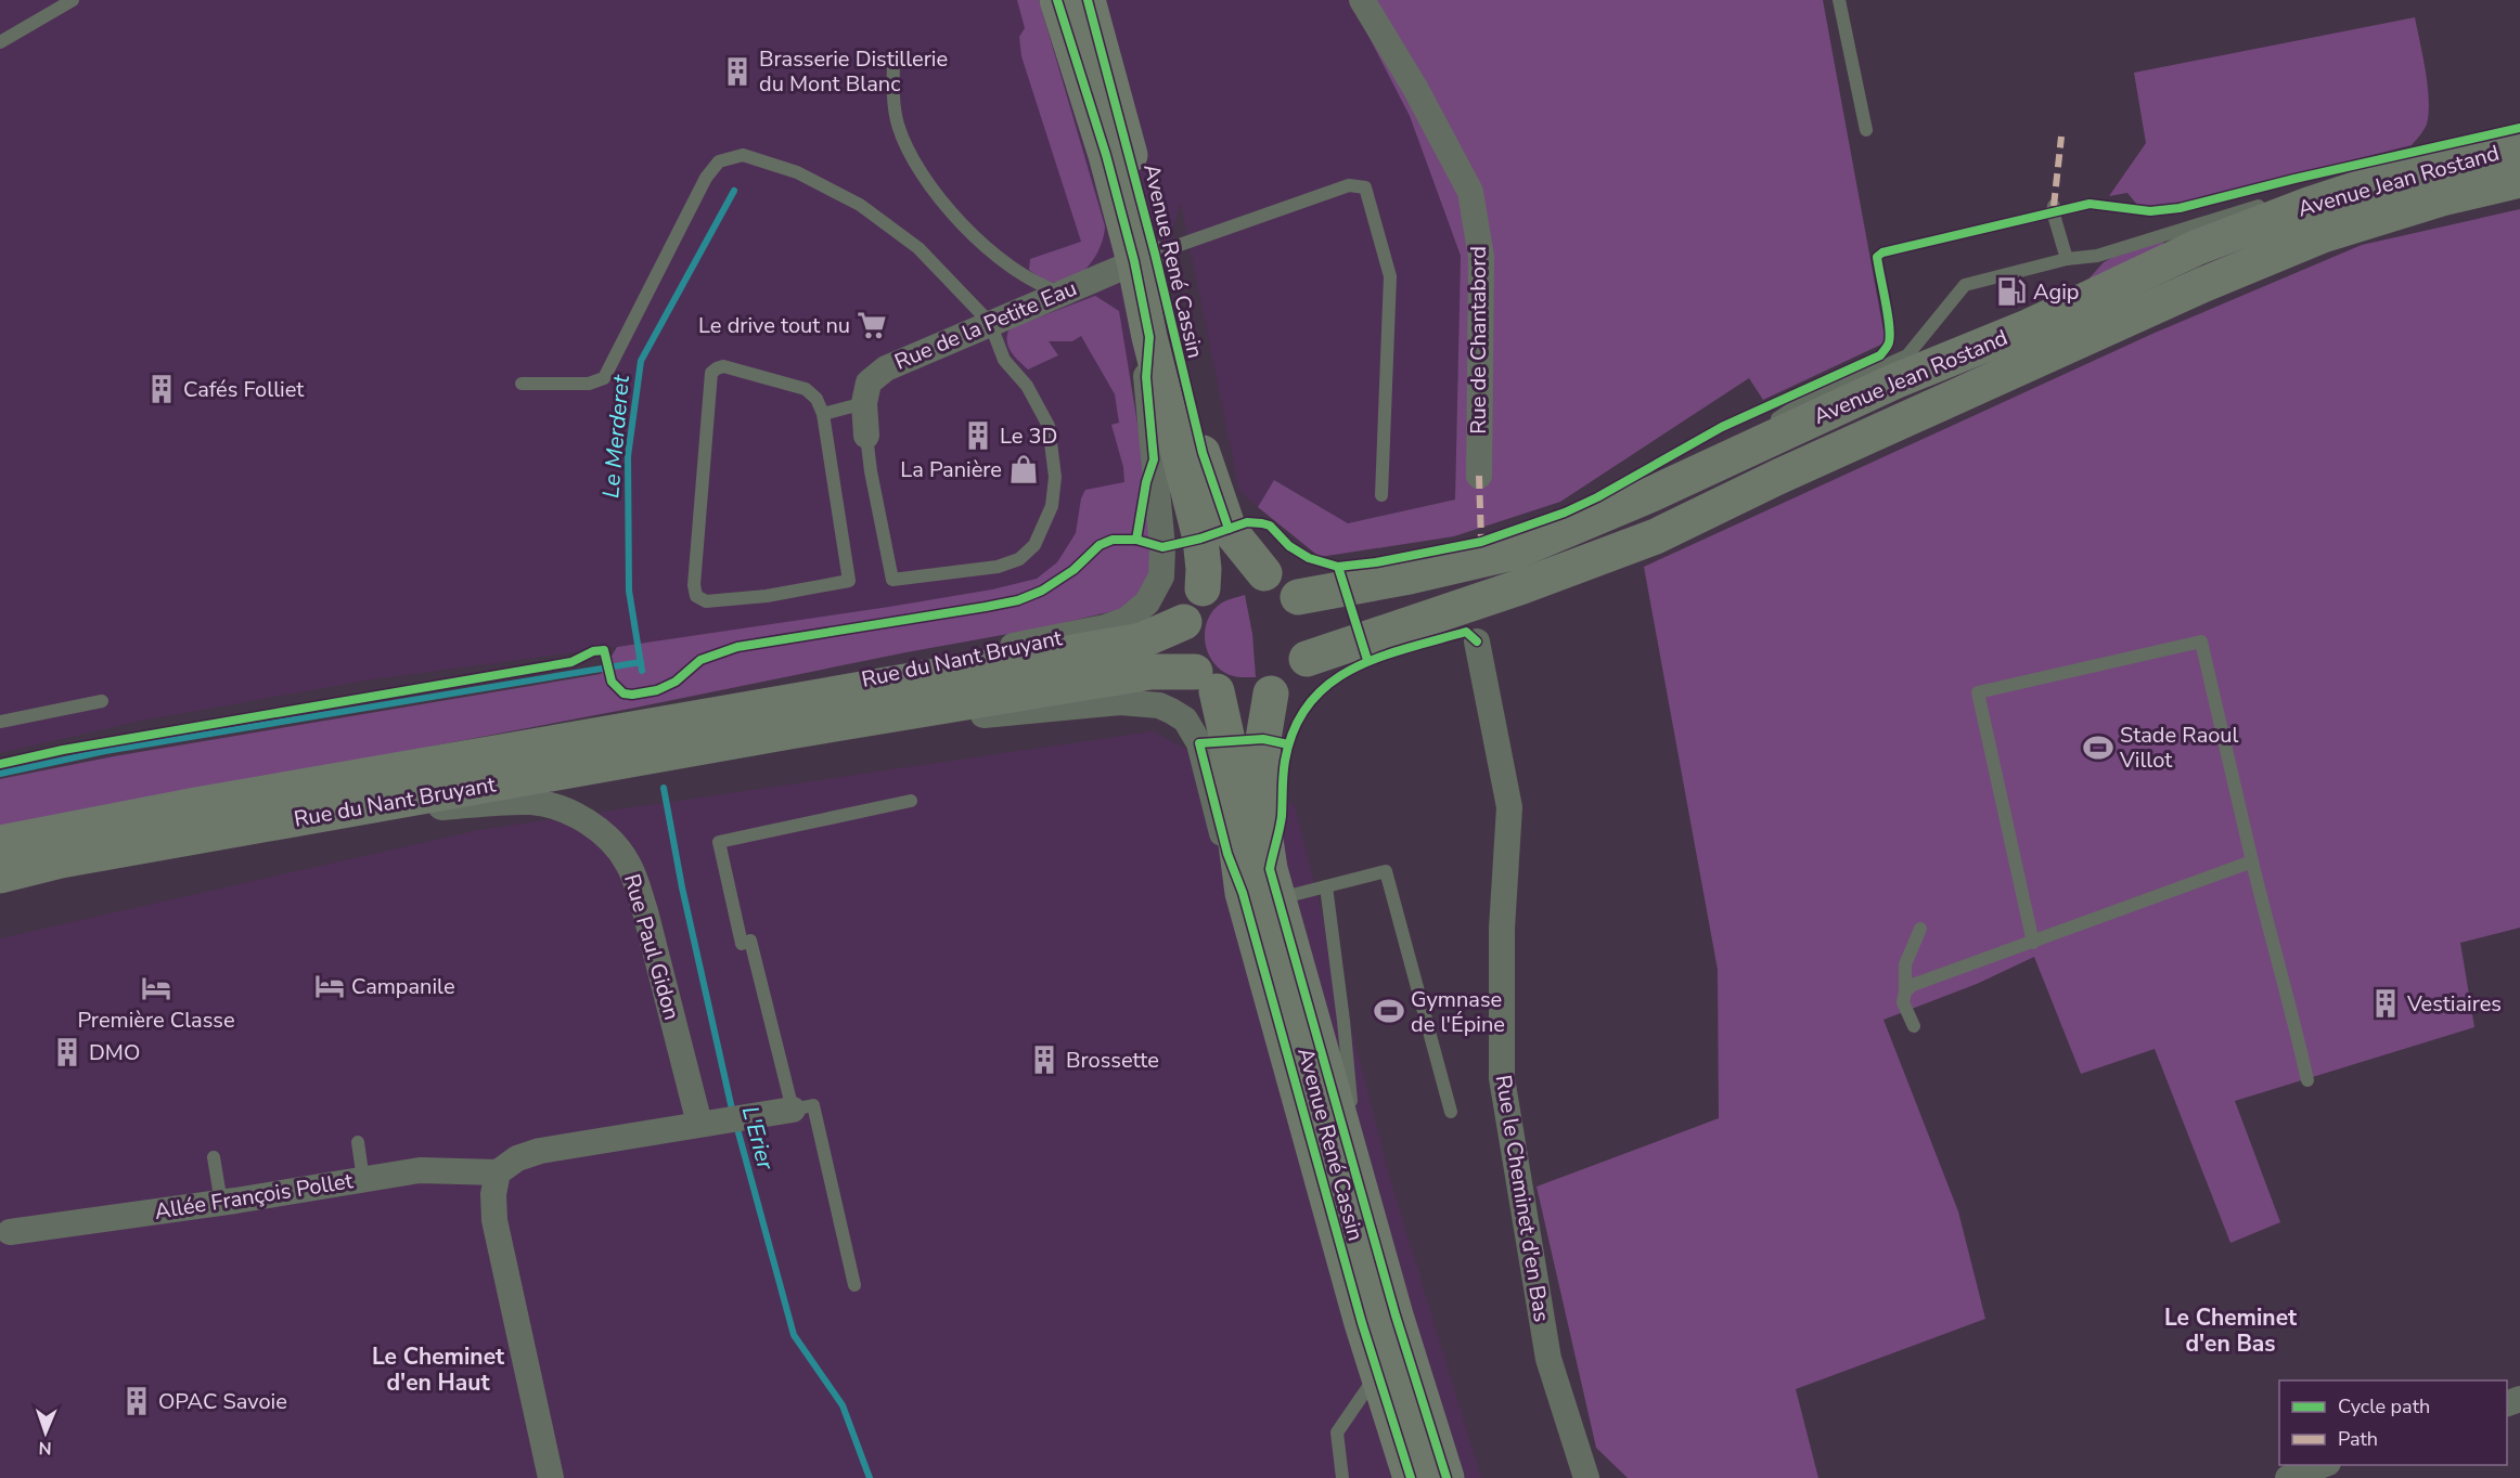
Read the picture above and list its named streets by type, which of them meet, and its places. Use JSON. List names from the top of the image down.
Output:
{
  "streets": {
    "main road": ["Avenue Jean Rostand", "Avenue René Cassin", "Rue du Nant Bruyant"],
    "street": [
      "Rue de la Petite Eau",
      "Rue de Chantabord",
      "Rue Paul Gidon",
      "Allée François Pollet",
      "Rue le Cheminet d'en Bas"
    ]
  },
  "crossings": [
    ["Avenue Jean Rostand", "Avenue René Cassin"],
    ["Avenue Jean Rostand", "Rue du Nant Bruyant"],
    ["Avenue René Cassin", "Rue de la Petite Eau"],
    ["Avenue René Cassin", "Rue du Nant Bruyant"],
    ["Rue du Nant Bruyant", "Rue Paul Gidon"]
  ],
  "districts": ["Le Cheminet d'en Bas", "Le Cheminet d'en Haut"],
  "water": ["Le Merderet", "L'Erier"],
  "places": {
    "building": [
      "Brasserie Distillerie du Mont Blanc",
      "Cafés Folliet",
      "Le 3D",
      "Vestiaires",
      "DMO",
      "Brossette",
      "OPAC Savoie"
    ],
    "fuel station": ["Agip"],
    "supermarket": ["Le drive tout nu"],
    "shop": ["La Panière"],
    "sports": ["Stade Raoul Villot", "Gymnase de l'Épine"],
    "hotel": ["Campanile", "Première Classe"]
  },
  "legend": ["Cycle path", "Path"],
  "north": "bottom"
}
